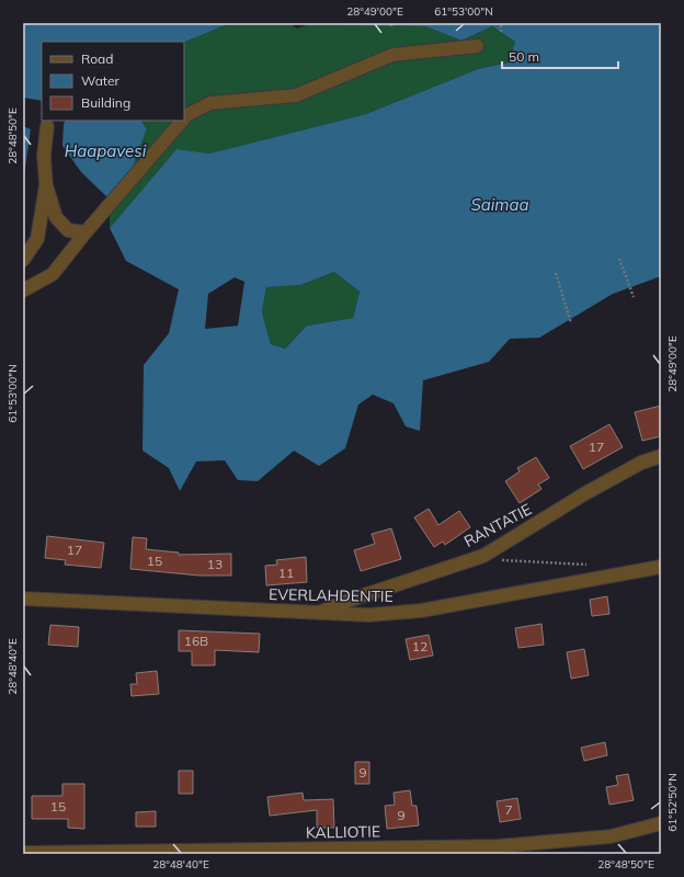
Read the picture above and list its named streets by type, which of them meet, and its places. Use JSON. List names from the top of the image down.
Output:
{
  "streets": {
    "street": ["RANTATIE", "EVERLAHDENTIE", "KALLIOTIE"]
  },
  "crossings": [
    ["RANTATIE", "EVERLAHDENTIE"]
  ],
  "water": ["Haapavesi", "Saimaa"],
  "house_numbers": [
    "17",
    "17",
    "15",
    "13",
    "11",
    "16B",
    "12",
    "9",
    "15",
    "7",
    "9"
  ],
  "legend": ["Road", "Water", "Building"],
  "scale_bar": "50 m",
  "coordinates": [
    "28°49'00\"E",
    "61°53'00\"N",
    "28°48'50\"E",
    "28°48'40\"E",
    "61°52'50\"N"
  ]
}
